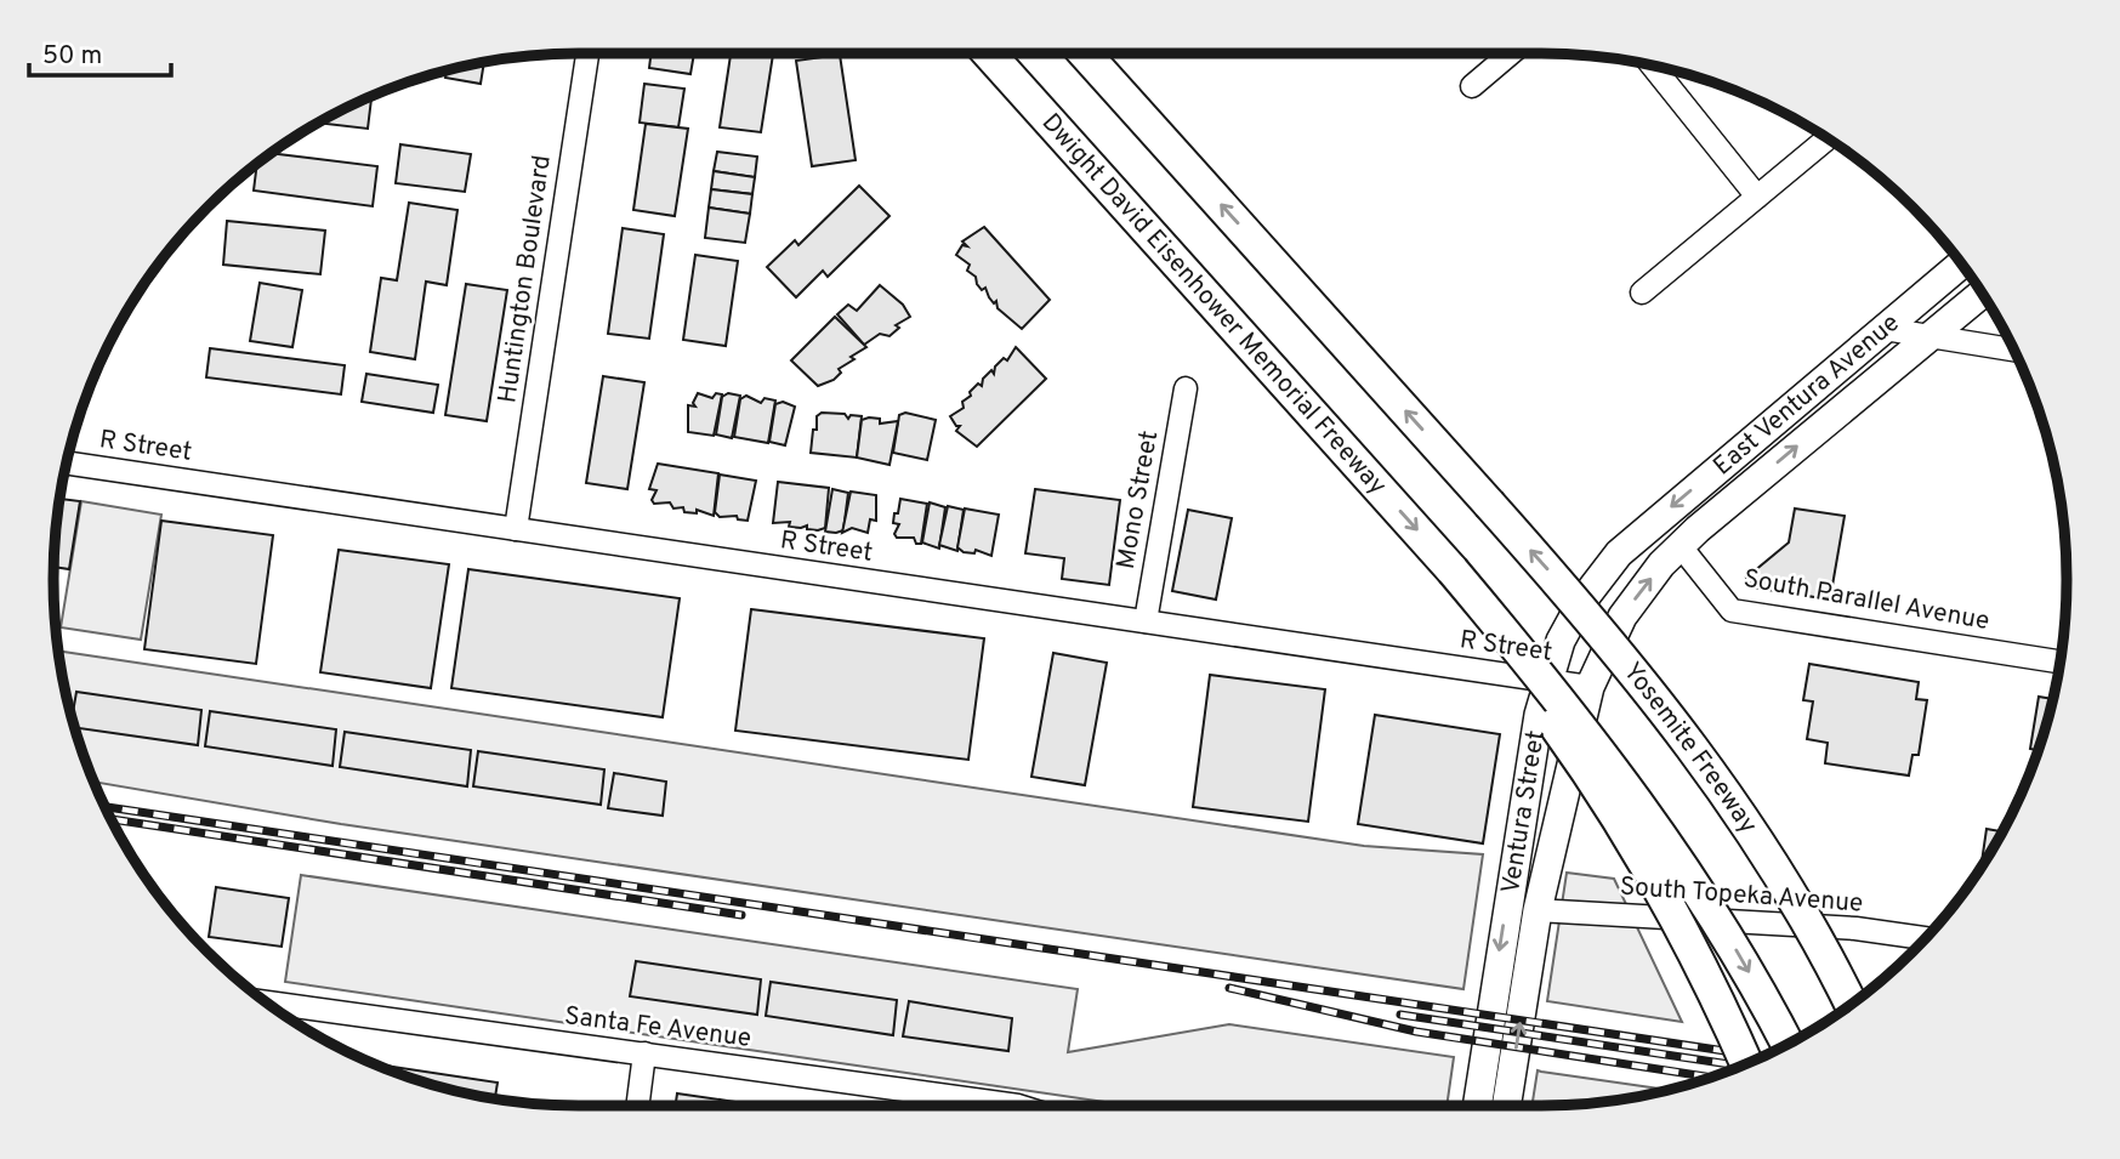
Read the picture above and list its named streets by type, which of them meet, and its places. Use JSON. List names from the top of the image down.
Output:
{
  "streets": {
    "highway": ["Dwight David Eisenhower Memorial Freeway", "Yosemite Freeway"],
    "main road": ["East Ventura Avenue", "Ventura Street"],
    "street": [
      "Huntington Boulevard",
      "R Street",
      "Mono Street",
      "South Parallel Avenue",
      "South Topeka Avenue",
      "Santa Fe Avenue"
    ]
  },
  "crossings": [
    ["Huntington Boulevard", "R Street"],
    ["East Ventura Avenue", "South Parallel Avenue"],
    ["East Ventura Avenue", "Ventura Street"],
    ["R Street", "Mono Street"],
    ["R Street", "Ventura Street"],
    ["South Parallel Avenue", "Ventura Street"],
    ["Ventura Street", "South Topeka Avenue"]
  ],
  "one_way": ["Dwight David Eisenhower Memorial Freeway"],
  "scale_bar": "50 m"
}
